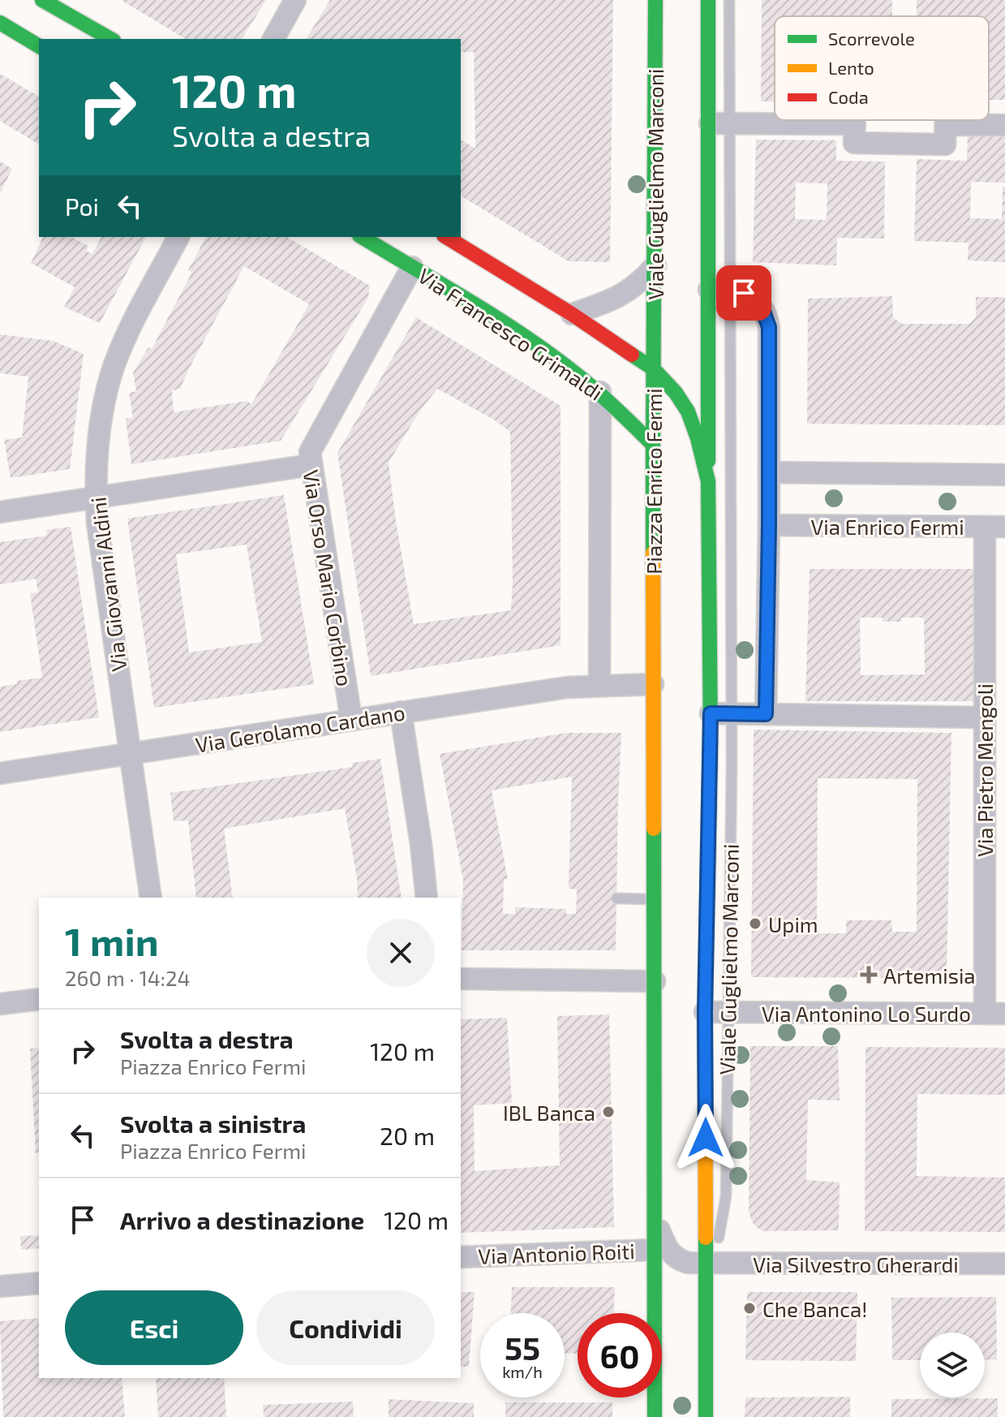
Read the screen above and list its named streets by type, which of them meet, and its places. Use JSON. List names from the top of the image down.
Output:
{
  "streets": {
    "main road": ["Viale Guglielmo Marconi", "Via Francesco Grimaldi", "Piazza Enrico Fermi"],
    "street": [
      "Via Enrico Fermi",
      "Via Orso Mario Corbino",
      "Via Giovanni Aldini",
      "Via Gerolamo Cardano",
      "Via Pietro Mengoli",
      "Via Antonino Lo Surdo",
      "Via Antonio Roiti",
      "Via Silvestro Gherardi"
    ]
  },
  "crossings": [
    ["Viale Guglielmo Marconi", "Via Francesco Grimaldi"],
    ["Viale Guglielmo Marconi", "Piazza Enrico Fermi"],
    ["Viale Guglielmo Marconi", "Via Antonino Lo Surdo"],
    ["Viale Guglielmo Marconi", "Via Silvestro Gherardi"],
    ["Via Francesco Grimaldi", "Piazza Enrico Fermi"],
    ["Via Francesco Grimaldi", "Via Orso Mario Corbino"],
    ["Via Enrico Fermi", "Via Pietro Mengoli"],
    ["Via Orso Mario Corbino", "Via Gerolamo Cardano"],
    ["Via Giovanni Aldini", "Via Gerolamo Cardano"],
    ["Via Pietro Mengoli", "Via Antonino Lo Surdo"]
  ],
  "places": {
    "other": ["Upim", "IBL Banca", "Che Banca!"],
    "health": ["Artemisia"]
  },
  "legend": ["Scorrevole", "Lento", "Coda"],
  "page": {
    "turn": ["120 m", "Svolta a destra"],
    "then": "Poi",
    "heading": ["1 min", "260 m · 14:24"],
    "list": [
      {
        "name": "Svolta a destra",
        "note": "Piazza Enrico Fermi",
        "value": "120 m"
      },
      {
        "name": "Svolta a sinistra",
        "note": "Piazza Enrico Fermi",
        "value": "20 m"
      },
      {
        "name": "Arrivo a destinazione",
        "value": "120 m"
      }
    ],
    "buttons": ["Esci", "Condividi"],
    "speed": "55 km/h",
    "limit": "60"
  }
}
